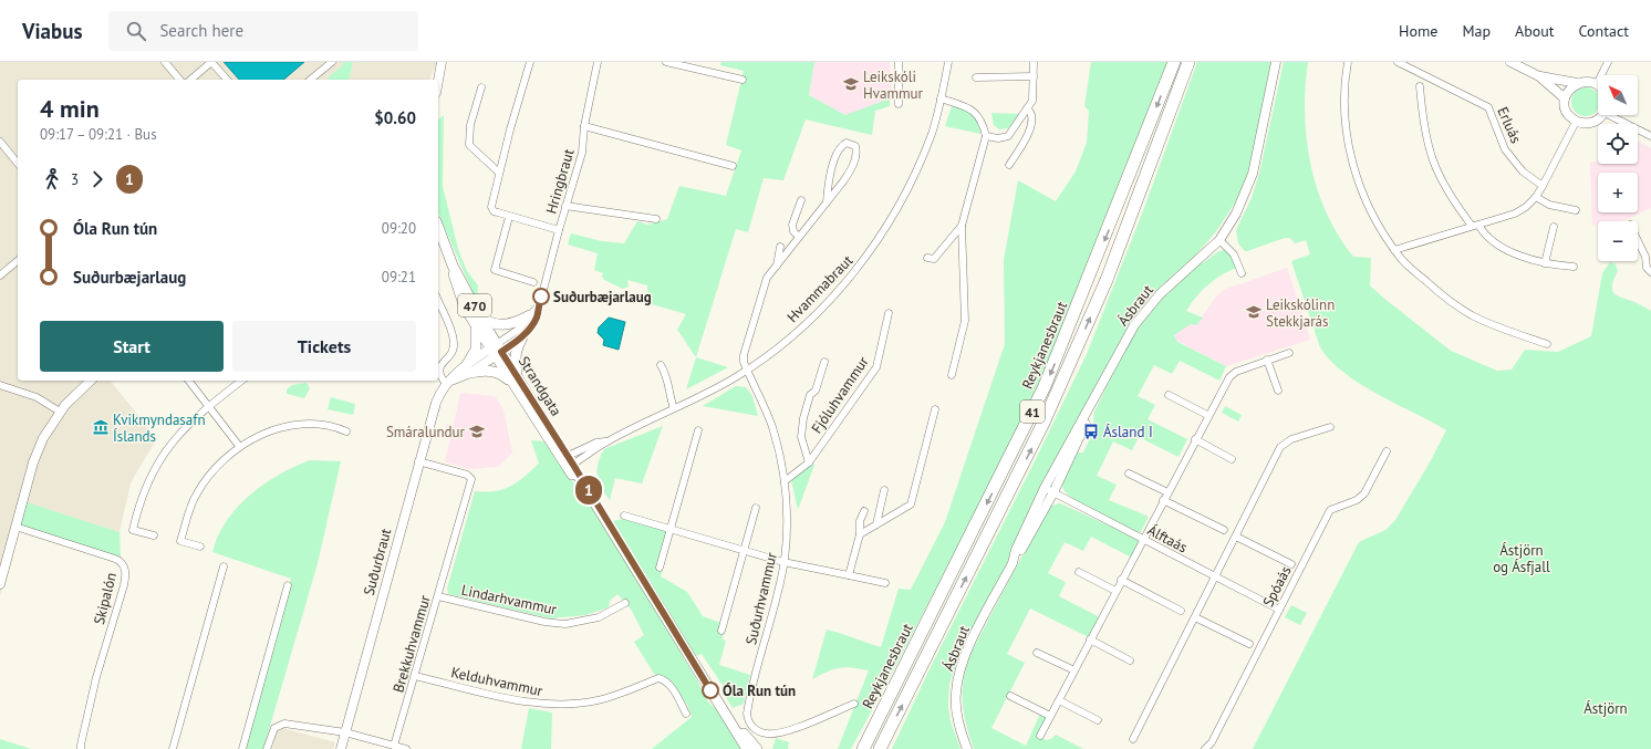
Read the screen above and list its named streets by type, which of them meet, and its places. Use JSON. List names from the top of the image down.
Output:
{
  "streets": {
    "highway": ["Reykjanesbraut", "41"],
    "main road": ["470", "Strandgata"],
    "street": [
      "Erluás",
      "Hringbraut",
      "Hvammabraut",
      "Ásbraut",
      "Fjóluhvammur",
      "Álftaás",
      "Suðurbraut",
      "Spóaás",
      "Skipalón",
      "Suðurhvammur",
      "Lindarhvammur",
      "Brekkuhvammur",
      "Kelduhvammur"
    ]
  },
  "crossings": [
    ["Hringbraut", "Strandgata"],
    ["Hvammabraut", "Strandgata"],
    ["Hvammabraut", "Suðurhvammur"],
    ["Ásbraut", "Álftaás"],
    ["Fjóluhvammur", "Suðurhvammur"],
    ["Álftaás", "Spóaás"],
    ["Suðurbraut", "Brekkuhvammur"],
    ["Lindarhvammur", "Brekkuhvammur"],
    ["Brekkuhvammur", "Kelduhvammur"]
  ],
  "parks": ["Ástjörn og Ásfjall", "Ástjörn"],
  "places": {
    "school or university": ["Leikskóli Hvammur", "Leikskólinn Stekkjarás", "Smáralundur"],
    "other": ["Suðurbæjarlaug", "Óla Run tún"],
    "museum": ["Kvikmyndasafn Íslands"],
    "bus stop": ["Ásland I"]
  },
  "lines": ["bus line 1"],
  "north": "top left",
  "page": {
    "header": "Viabus",
    "search": "Search here",
    "nav": [
      "Home",
      "Map",
      "About",
      "Contact"
    ],
    "on_map": "1",
    "map_buttons": ["+", "−"],
    "heading": ["4 min", "09:17 – 09:21 · Bus", "$0.60"],
    "legs": ["3", "1"],
    "list": [
      {
        "name": "Óla Run tún",
        "value": "09:20"
      },
      {
        "name": "Suðurbæjarlaug",
        "value": "09:21"
      }
    ],
    "buttons": ["Start", "Tickets"]
  }
}
